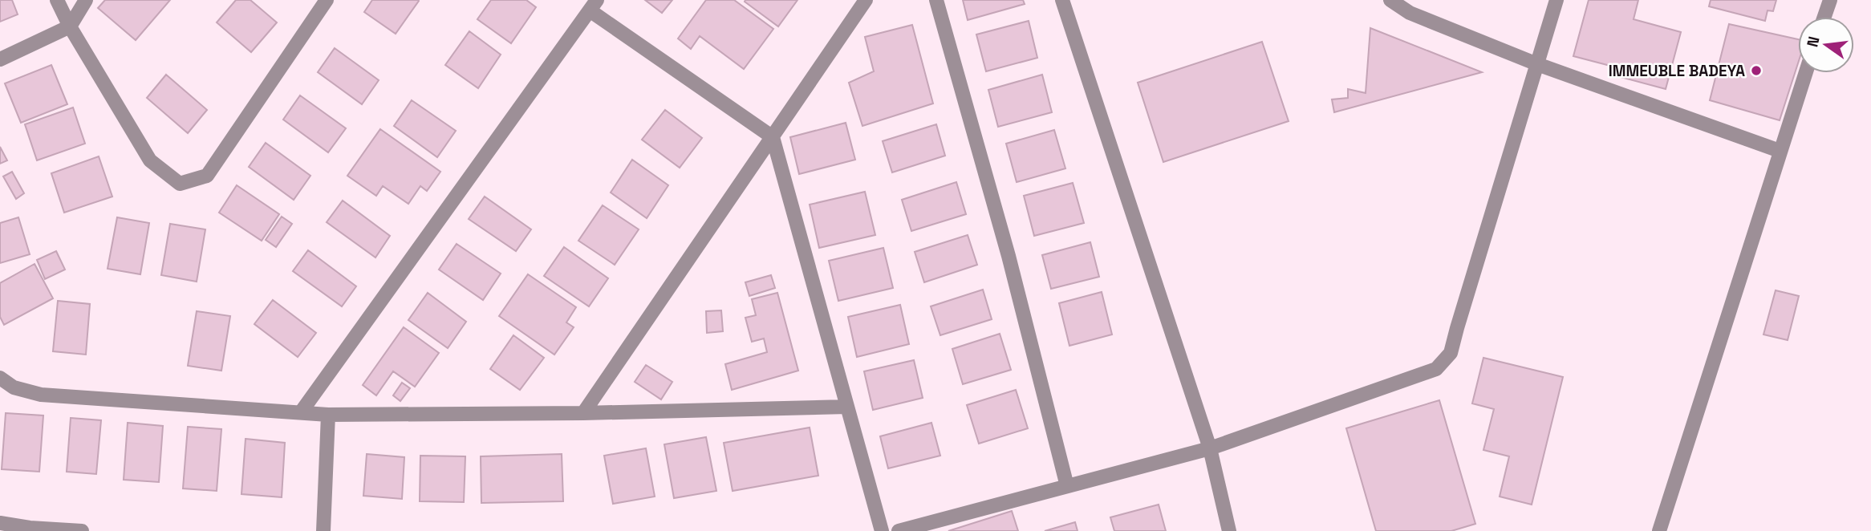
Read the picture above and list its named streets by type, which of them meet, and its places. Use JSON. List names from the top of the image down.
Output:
{
  "places": ["IMMEUBLE BADEYA"],
  "north": "left"
}
